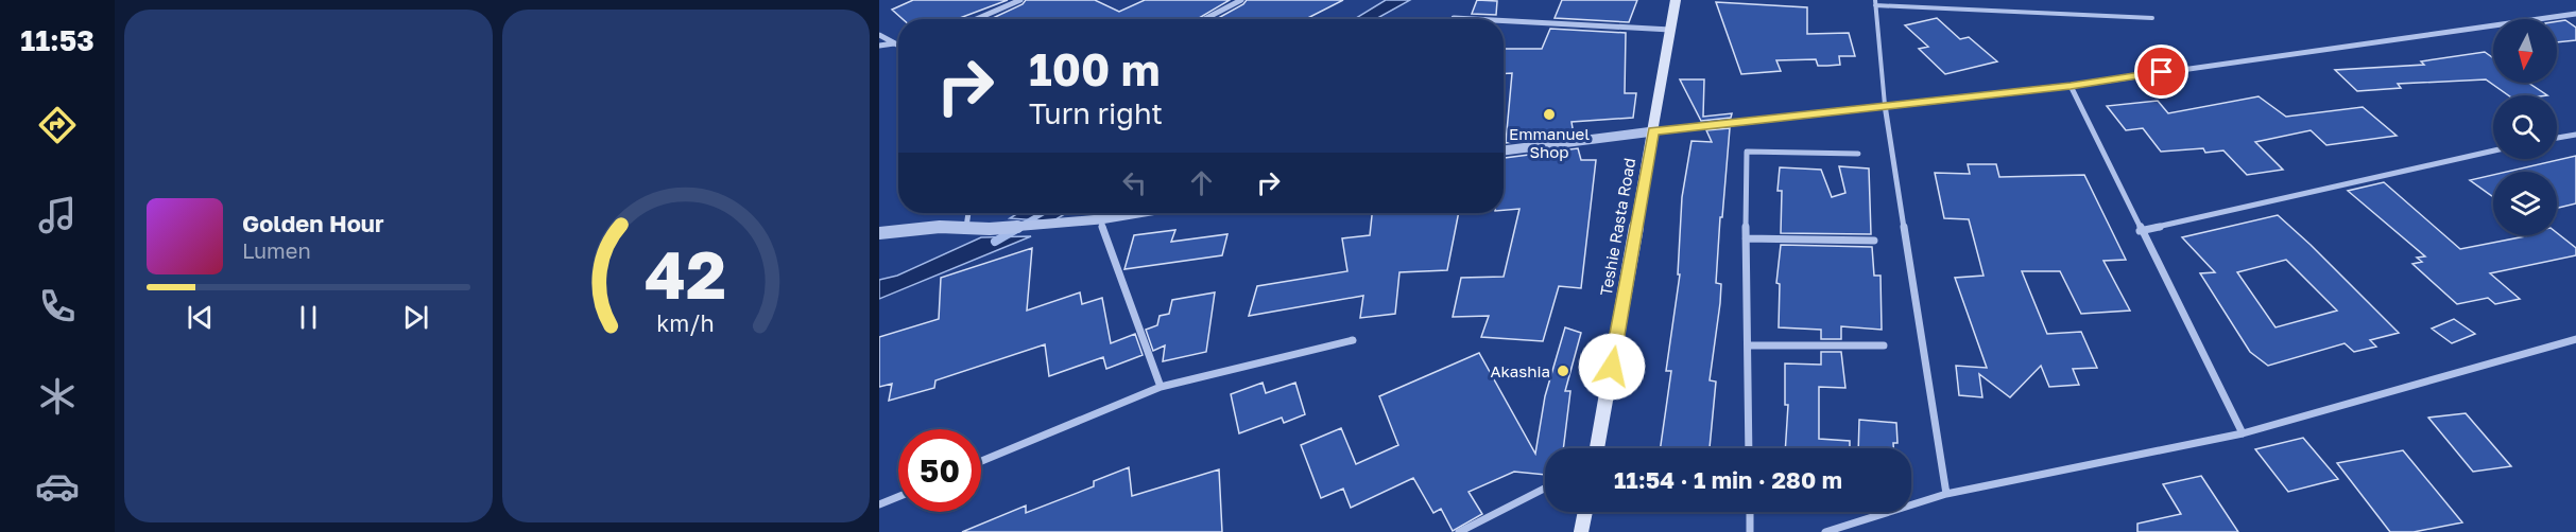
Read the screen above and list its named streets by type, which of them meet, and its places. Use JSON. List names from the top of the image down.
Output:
{
  "streets": {
    "main road": ["Teshie Rasta Road"]
  },
  "places": ["Emmanuel Shop", "Akashia"],
  "north": "bottom",
  "page": {
    "tabs": "11:53",
    "turn": ["100 m", "Turn right"],
    "song": ["Golden Hour", "Lumen"],
    "limit": "50",
    "trip": "11:54 · 1 min · 280 m",
    "gauge": ["42", "km/h"]
  }
}
